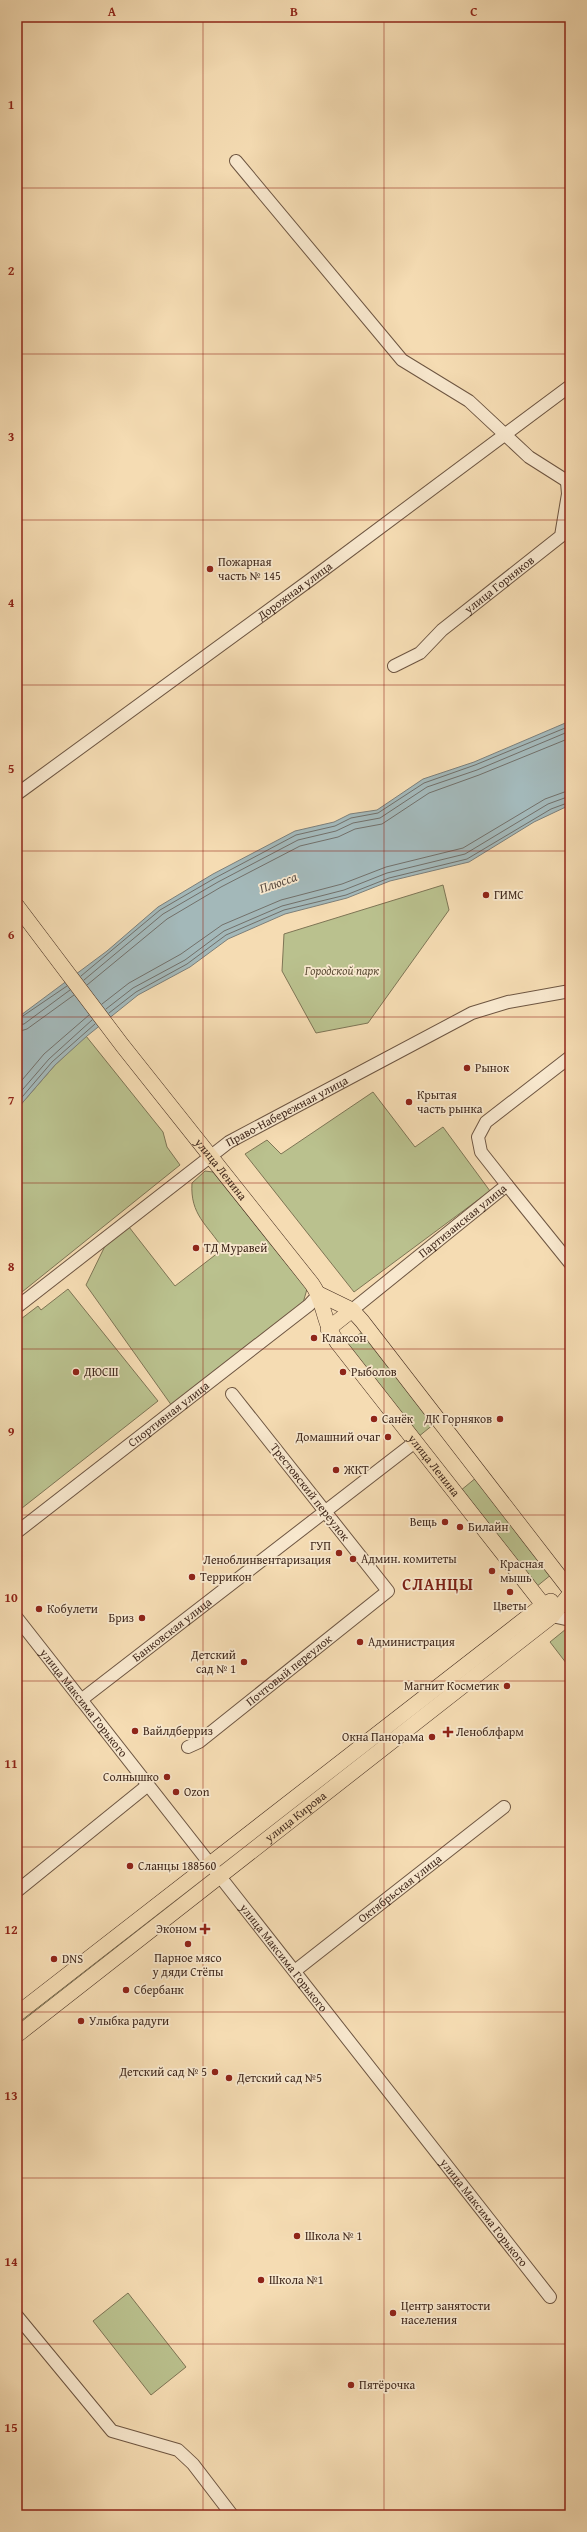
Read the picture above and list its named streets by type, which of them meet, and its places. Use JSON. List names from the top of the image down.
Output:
{
  "streets": {
    "main road": ["улица Ленина", "улица Кирова"],
    "street": [
      "улица Горняков",
      "Дорожная улица",
      "Право-Набережная улица",
      "Партизанская улица",
      "Спортивная улица",
      "Трестовский переулок",
      "Банковская улица",
      "Почтовый переулок",
      "улица Максима Горького",
      "Октябрьская улица"
    ]
  },
  "crossings": [
    ["улица Горняков", "Дорожная улица"],
    ["Право-Набережная улица", "улица Ленина"],
    ["улица Ленина", "Партизанская улица"],
    ["улица Ленина", "Спортивная улица"],
    ["улица Ленина", "Банковская улица"],
    ["улица Ленина", "улица Кирова"],
    ["Трестовский переулок", "Банковская улица"],
    ["Трестовский переулок", "Почтовый переулок"],
    ["Банковская улица", "улица Максима Горького"],
    ["улица Максима Горького", "улица Кирова"],
    ["улица Максима Горького", "Октябрьская улица"]
  ],
  "districts": ["СЛАНЦЫ"],
  "water": ["Плюсса"],
  "parks": ["Городской парк"],
  "places": {
    "other": [
      "Пожарная часть № 145",
      "ГИМС",
      "Рынок",
      "Крытая часть рынка",
      "ТД Муравей",
      "Клаксон",
      "ДЮСШ",
      "Рыболов",
      "Санёк",
      "ДК Горняков",
      "Домашний очаг",
      "ЖКТ",
      "Вещь",
      "Билайн",
      "ГУП Леноблинвентаризация",
      "Админ. комитеты",
      "Красная мышь",
      "Террикон",
      "Цветы",
      "Кобулети",
      "Бриз",
      "Администрация",
      "Детский сад № 1",
      "Магнит Косметик",
      "Вайлдберриз",
      "Окна Панорама",
      "Солнышко",
      "Ozon",
      "Сланцы 188560",
      "Парное мясо у дяди Стёпы",
      "DNS",
      "Сбербанк",
      "Улыбка радуги",
      "Детский сад № 5",
      "Детский сад №5",
      "Школа № 1",
      "Школа №1",
      "Центр занятости населения",
      "Пятёрочка"
    ],
    "health": ["Леноблфарм", "Эконом"]
  },
  "grid": {
    "columns": ["A", "B", "C"],
    "rows": [
      "1",
      "2",
      "3",
      "4",
      "5",
      "6",
      "7",
      "8",
      "9",
      "10",
      "11",
      "12",
      "13",
      "14",
      "15"
    ]
  }
}
